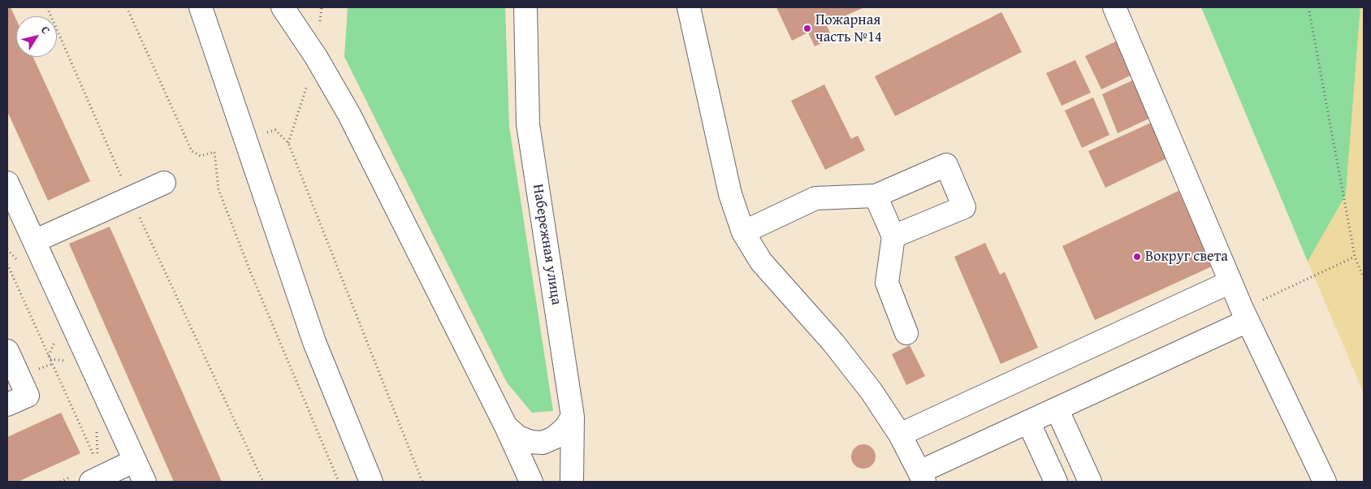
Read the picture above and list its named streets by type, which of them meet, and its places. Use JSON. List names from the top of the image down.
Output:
{
  "streets": {
    "street": ["Набережная улица"]
  },
  "places": ["Пожарная часть №14", "Вокруг света"],
  "north": "top right"
}
